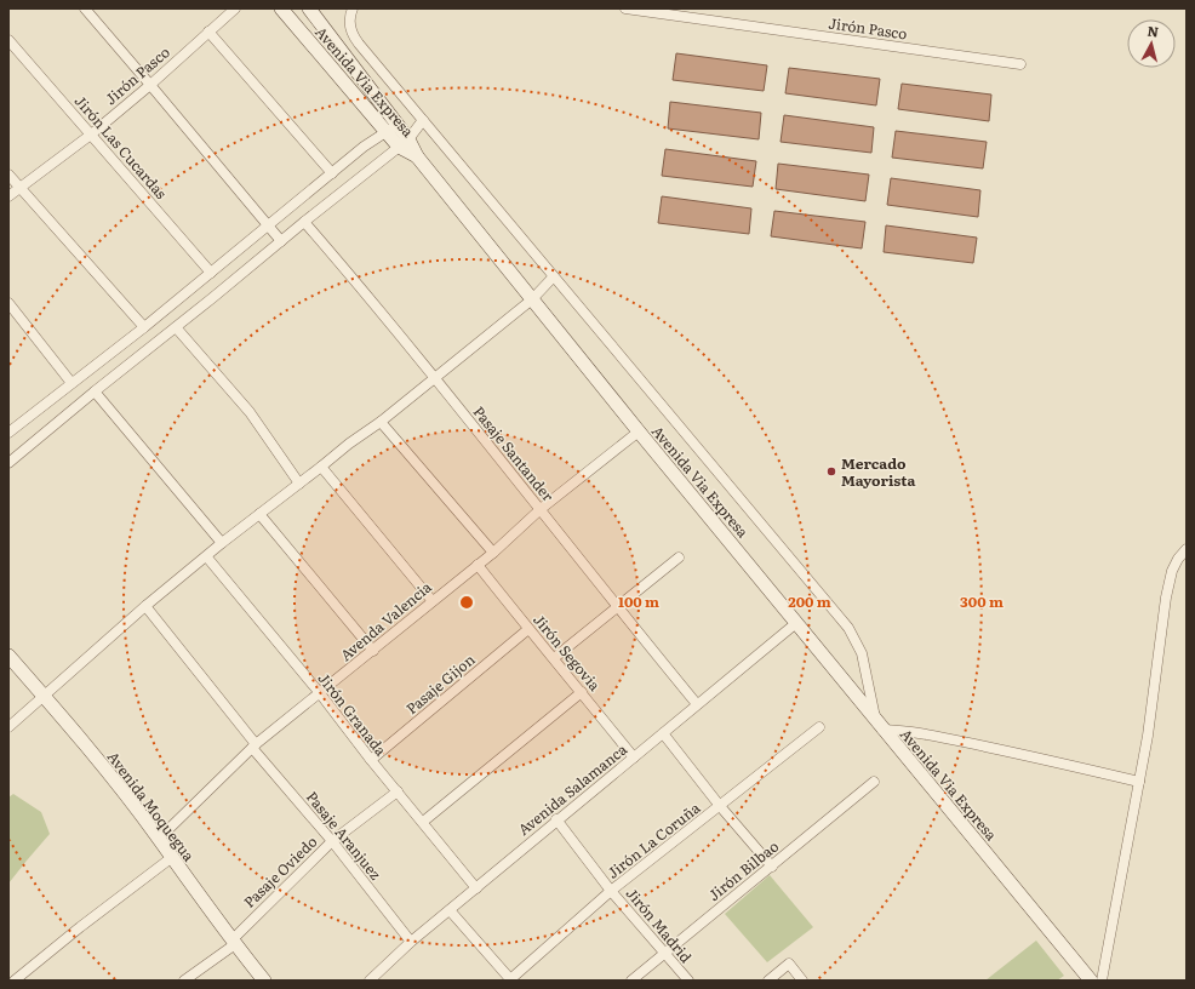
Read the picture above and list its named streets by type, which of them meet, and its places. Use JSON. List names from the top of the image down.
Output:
{
  "streets": {
    "main road": ["Avenida Via Expresa", "Avenida Moquegua"],
    "street": [
      "Jirón Pasco",
      "Jirón Las Cucardas",
      "Pasaje Santander",
      "Avenda Valencia",
      "Jirón Segovia",
      "Pasaje Gijon",
      "Jirón Granada",
      "Avenida Salamanca",
      "Pasaje Aranjuez",
      "Jirón La Coruña",
      "Jirón Bilbao",
      "Pasaje Oviedo",
      "Jirón Madrid"
    ]
  },
  "crossings": [
    ["Jirón Pasco", "Jirón Las Cucardas"],
    ["Avenida Via Expresa", "Avenda Valencia"],
    ["Avenida Via Expresa", "Avenida Salamanca"],
    ["Pasaje Santander", "Avenda Valencia"],
    ["Pasaje Santander", "Avenida Salamanca"],
    ["Avenda Valencia", "Jirón Segovia"],
    ["Avenda Valencia", "Jirón Granada"],
    ["Avenda Valencia", "Avenida Moquegua"],
    ["Avenda Valencia", "Pasaje Aranjuez"],
    ["Jirón Segovia", "Pasaje Gijon"],
    ["Jirón Segovia", "Avenida Salamanca"],
    ["Pasaje Gijon", "Jirón Granada"],
    ["Jirón Granada", "Avenida Salamanca"],
    ["Jirón Granada", "Pasaje Oviedo"],
    ["Avenida Salamanca", "Pasaje Aranjuez"],
    ["Avenida Salamanca", "Jirón Madrid"],
    ["Avenida Moquegua", "Pasaje Oviedo"],
    ["Pasaje Aranjuez", "Pasaje Oviedo"],
    ["Jirón La Coruña", "Jirón Madrid"],
    ["Jirón Bilbao", "Jirón Madrid"]
  ],
  "places": ["Mercado Mayorista"],
  "north": "top",
  "rings": ["100 m", "200 m", "300 m"]
}
